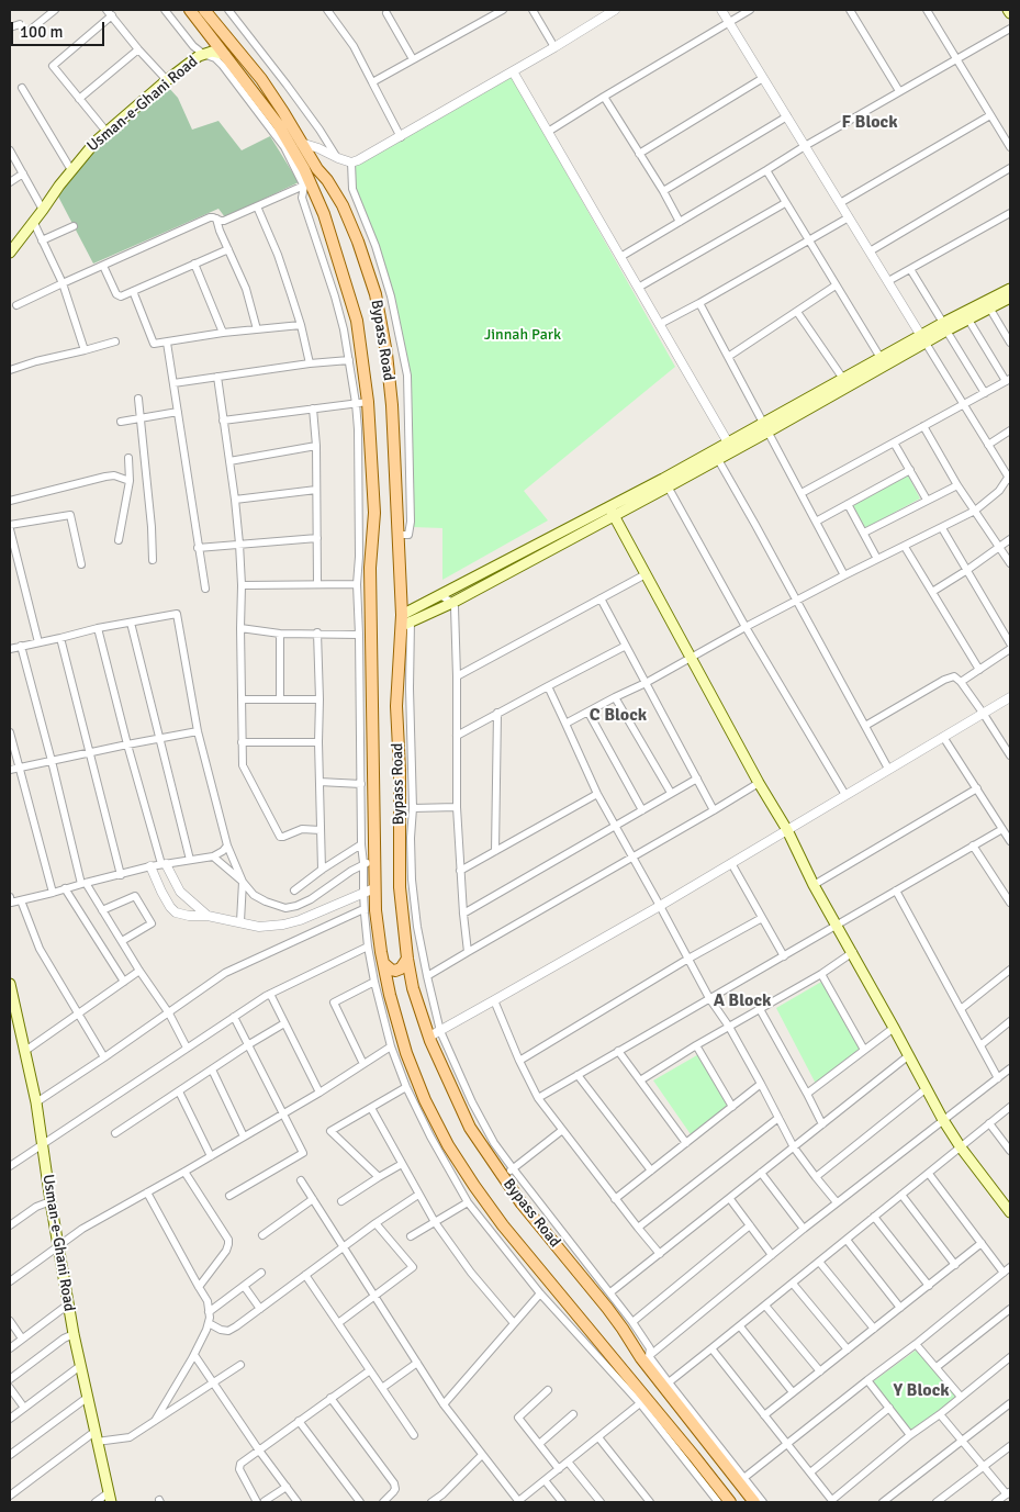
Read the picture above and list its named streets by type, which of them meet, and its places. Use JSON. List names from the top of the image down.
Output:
{
  "streets": {
    "main road": ["Usman-e-Ghani Road", "Bypass Road"]
  },
  "districts": [
    "F Block",
    "C Block",
    "A Block",
    "Y Block"
  ],
  "parks": ["Jinnah Park"],
  "scale_bar": "100 m"
}
